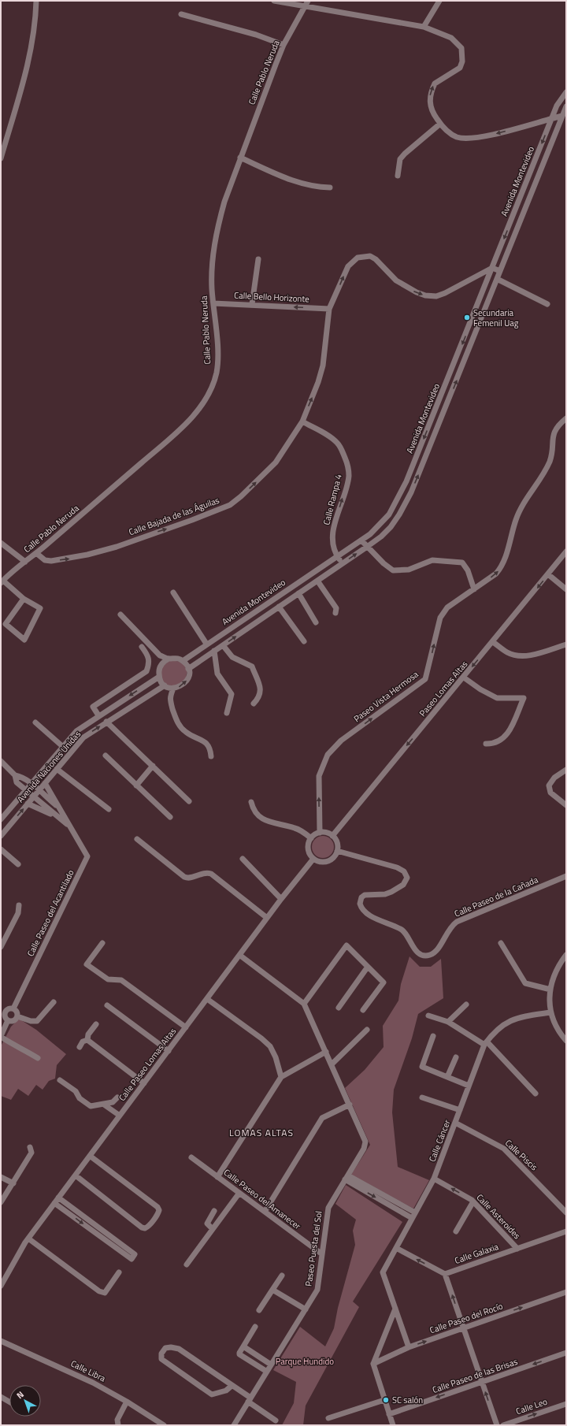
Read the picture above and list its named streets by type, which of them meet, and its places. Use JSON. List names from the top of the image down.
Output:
{
  "streets": {
    "street": [
      "Calle Pablo Neruda",
      "Avenida Montevideo",
      "Calle Bello Horizonte",
      "Calle Rampa 4",
      "Calle Bajada de las Águilas",
      "Paseo Lomas Altas",
      "Paseo Vista Hermosa",
      "Avenida Naciones Unidas",
      "Calle Paseo de la Cañada",
      "Calle Paseo del Acantilado",
      "Calle Paseo Lomas Altas",
      "Calle Cáncer",
      "Calle Piscis",
      "Calle Paseo del Amanecer",
      "Calle Asteroides",
      "Paseo Puesta del Sol",
      "Calle Galaxia",
      "Calle Paseo del Rocío",
      "Calle Libra",
      "Calle Paseo de las Brisas",
      "Calle Leo"
    ]
  },
  "crossings": [
    ["Calle Pablo Neruda", "Calle Bello Horizonte"],
    ["Calle Pablo Neruda", "Calle Bajada de las Águilas"],
    ["Avenida Montevideo", "Calle Rampa 4"],
    ["Avenida Montevideo", "Calle Bajada de las Águilas"],
    ["Avenida Montevideo", "Avenida Naciones Unidas"],
    ["Calle Bello Horizonte", "Calle Bajada de las Águilas"],
    ["Calle Rampa 4", "Calle Bajada de las Águilas"],
    ["Paseo Lomas Altas", "Paseo Vista Hermosa"],
    ["Paseo Lomas Altas", "Calle Paseo de la Cañada"],
    ["Paseo Lomas Altas", "Calle Paseo Lomas Altas"],
    ["Paseo Vista Hermosa", "Calle Paseo de la Cañada"],
    ["Paseo Vista Hermosa", "Calle Paseo Lomas Altas"],
    ["Avenida Naciones Unidas", "Calle Paseo del Acantilado"],
    ["Calle Paseo de la Cañada", "Calle Paseo Lomas Altas"],
    ["Calle Paseo Lomas Altas", "Paseo Puesta del Sol"],
    ["Calle Cáncer", "Calle Piscis"],
    ["Calle Cáncer", "Calle Asteroides"],
    ["Calle Cáncer", "Calle Paseo del Rocío"],
    ["Calle Paseo del Amanecer", "Paseo Puesta del Sol"],
    ["Calle Asteroides", "Calle Galaxia"]
  ],
  "one_way": [
    "Calle Bello Horizonte",
    "Calle Rampa 4",
    "Calle Bajada de las Águilas",
    "Paseo Lomas Altas",
    "Paseo Vista Hermosa",
    "Calle Asteroides",
    "Calle Paseo del Rocío",
    "Calle Paseo de las Brisas",
    "Calle Leo"
  ],
  "districts": ["LOMAS ALTAS"],
  "parks": ["Parque Hundido"],
  "places": ["Secundaria Femenil Uag", "SC salón"],
  "north": "top left"
}
